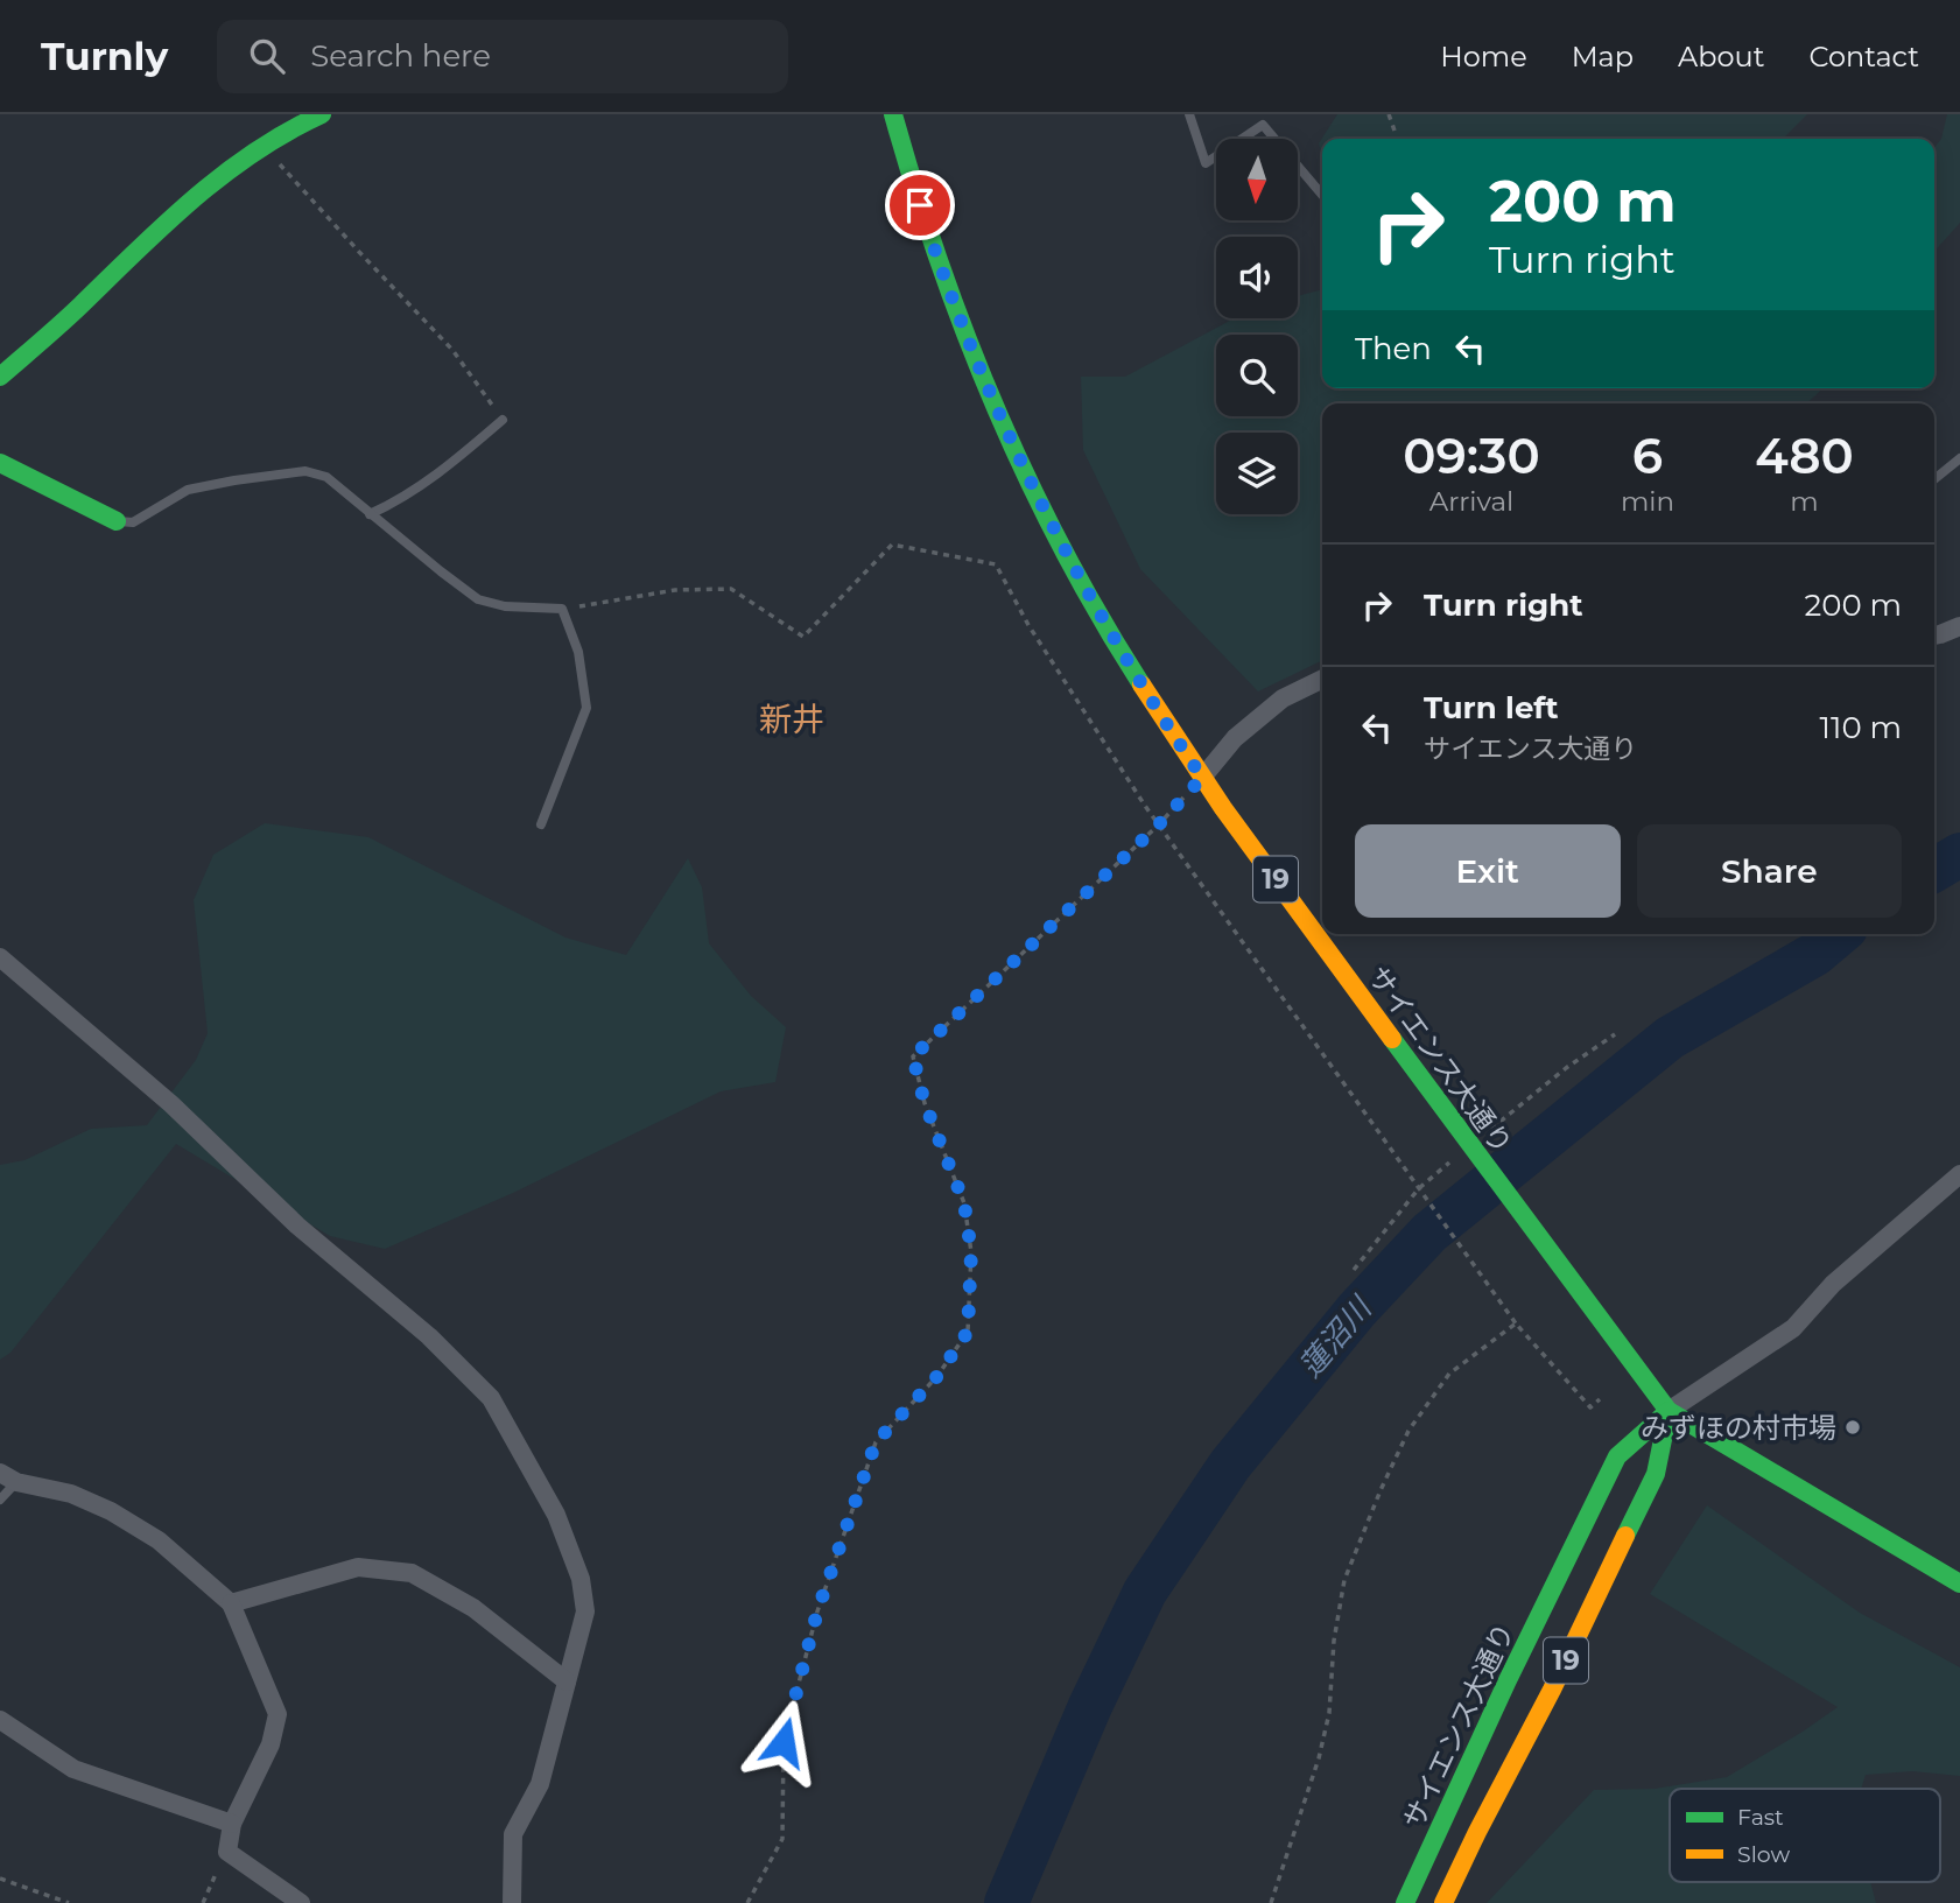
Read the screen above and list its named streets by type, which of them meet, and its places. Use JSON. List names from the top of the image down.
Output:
{
  "streets": {
    "main road": ["19", "サイエンス大通り"]
  },
  "crossings": [
    ["19", "サイエンス大通り"]
  ],
  "districts": ["新井"],
  "water": ["蓮沼川"],
  "places": ["みずほの村市場"],
  "legend": ["Fast", "Slow"],
  "north": "bottom",
  "page": {
    "header": "Turnly",
    "search": "Search here",
    "nav": [
      "Home",
      "Map",
      "About",
      "Contact"
    ],
    "turn": ["200 m", "Turn right"],
    "then": "Then",
    "eta": [
      "09:30",
      "Arrival",
      "6",
      "min",
      "480",
      "m"
    ],
    "list": [
      {
        "name": "Turn right",
        "value": "200 m"
      },
      {
        "name": "Turn left",
        "note": "サイエンス大通り",
        "value": "110 m"
      }
    ],
    "buttons": ["Exit", "Share"]
  }
}
